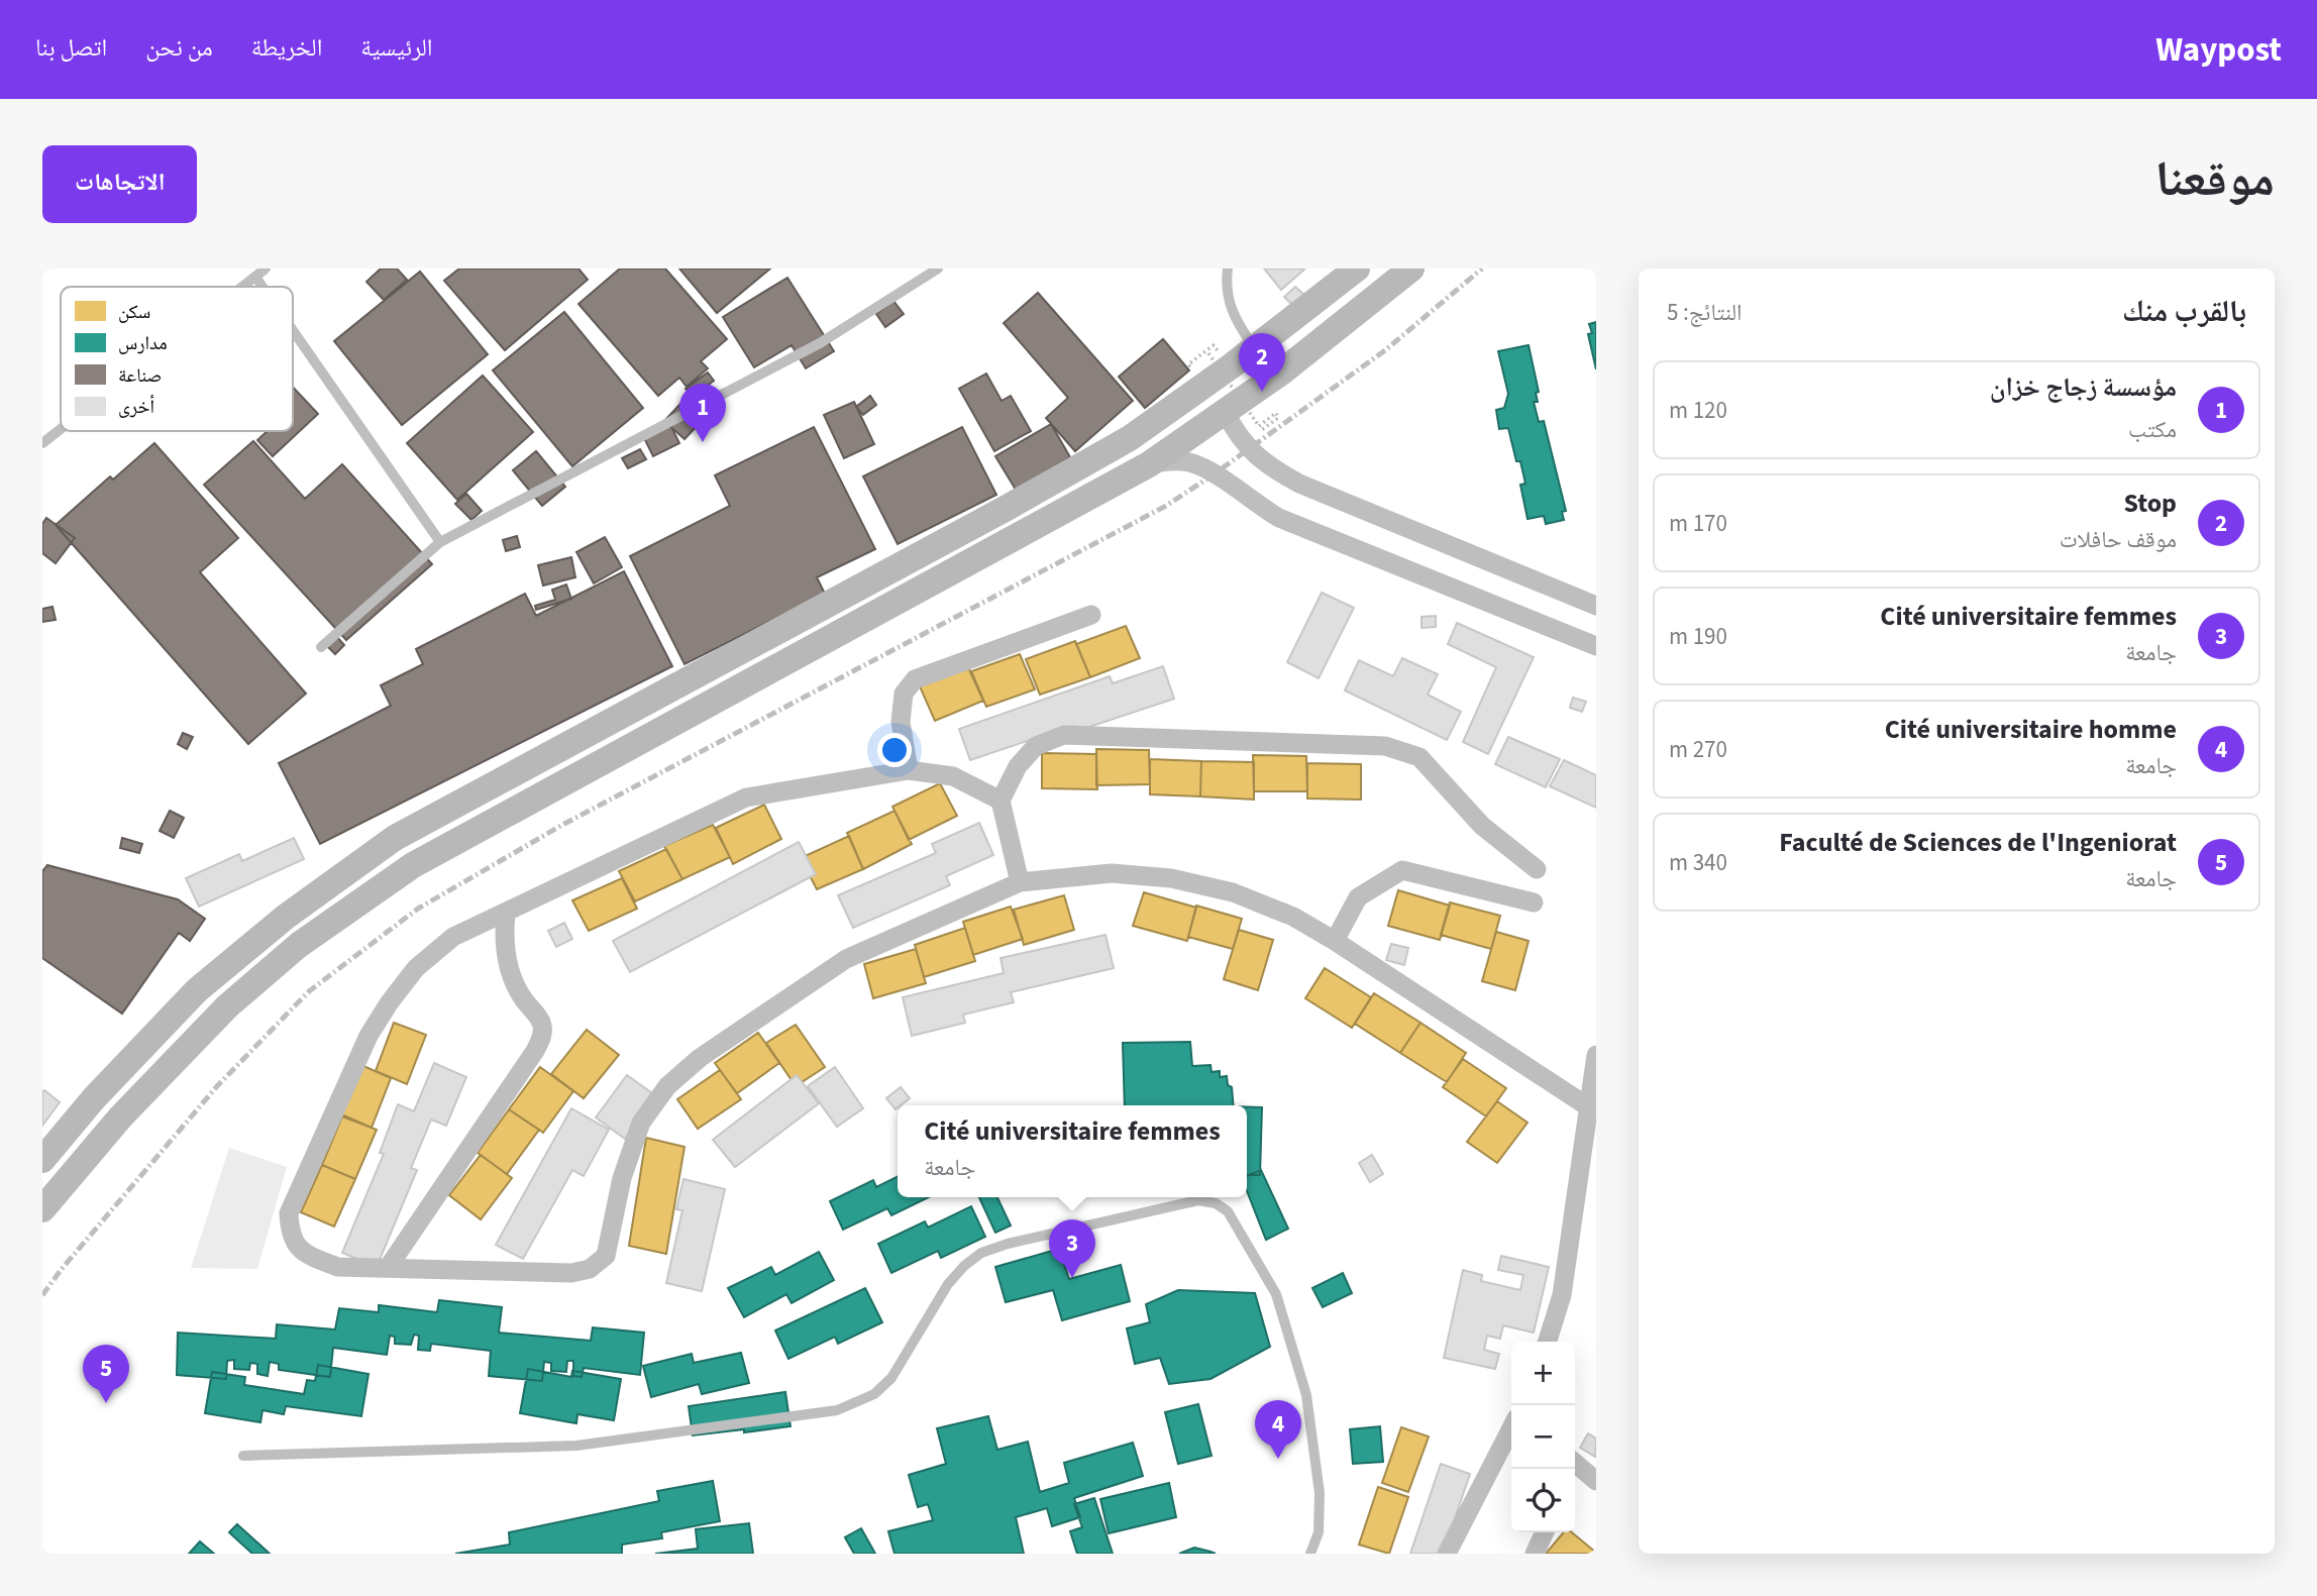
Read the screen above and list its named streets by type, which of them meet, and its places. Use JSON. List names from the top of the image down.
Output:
{
  "legend": [
    "سكن",
    "مدارس",
    "صناعة",
    "أخرى"
  ],
  "page": {
    "header": "Waypost",
    "nav": [
      "الرئيسية",
      "الخريطة",
      "من نحن",
      "اتصل بنا"
    ],
    "title": "موقعنا",
    "buttons": "الاتجاهات",
    "heading": ["بالقرب منك", "النتائج: 5"],
    "pins": [
      "2",
      "1",
      "3",
      "5",
      "4"
    ],
    "list": [
      {
        "mark": "1",
        "name": "مؤسسة زجاج خزان",
        "note": "مكتب",
        "value": "120 m"
      },
      {
        "mark": "2",
        "name": "Stop",
        "note": "موقف حافلات",
        "value": "170 m"
      },
      {
        "mark": "3",
        "name": "Cité universitaire femmes",
        "note": "جامعة",
        "value": "190 m"
      },
      {
        "mark": "4",
        "name": "Cité universitaire homme",
        "note": "جامعة",
        "value": "270 m"
      },
      {
        "mark": "5",
        "name": "Faculté de Sciences de l'Ingeniorat",
        "note": "جامعة",
        "value": "340 m"
      }
    ],
    "popup": ["Cité universitaire femmes", "جامعة"],
    "map_buttons": ["+", "−"]
  }
}
